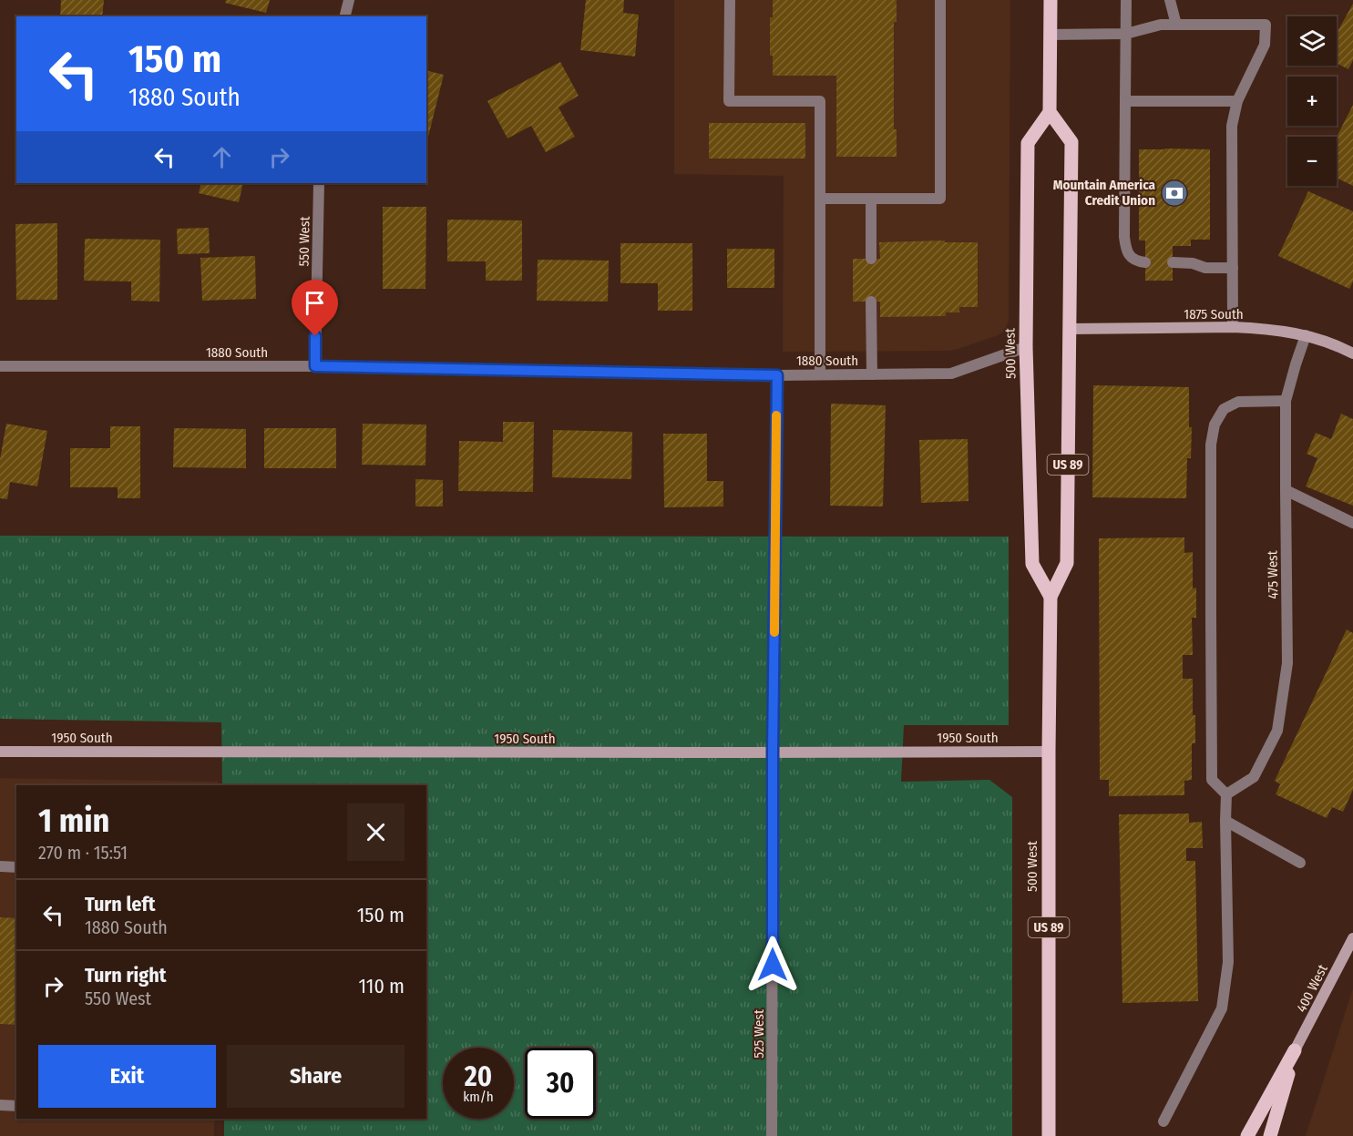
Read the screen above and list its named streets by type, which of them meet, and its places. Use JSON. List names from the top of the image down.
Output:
{
  "streets": {
    "main road": ["500 West", "US 89"],
    "street": [
      "550 West",
      "1875 South",
      "1880 South",
      "475 West",
      "1950 South",
      "400 West",
      "525 West"
    ]
  },
  "crossings": [
    ["550 West", "1880 South"],
    ["1875 South", "500 West"],
    ["1875 South", "475 West"],
    ["1880 South", "500 West"],
    ["1880 South", "525 West"],
    ["500 West", "1950 South"],
    ["1950 South", "525 West"]
  ],
  "places": {
    "bank": ["Mountain America Credit Union"]
  },
  "page": {
    "map_buttons": ["+", "−"],
    "turn": ["150 m", "1880 South"],
    "heading": ["1 min", "270 m · 15:51"],
    "list": [
      {
        "name": "Turn left",
        "note": "1880 South",
        "value": "150 m"
      },
      {
        "name": "Turn right",
        "note": "550 West",
        "value": "110 m"
      }
    ],
    "buttons": ["Exit", "Share"],
    "speed": "20 km/h",
    "limit": "30"
  }
}
